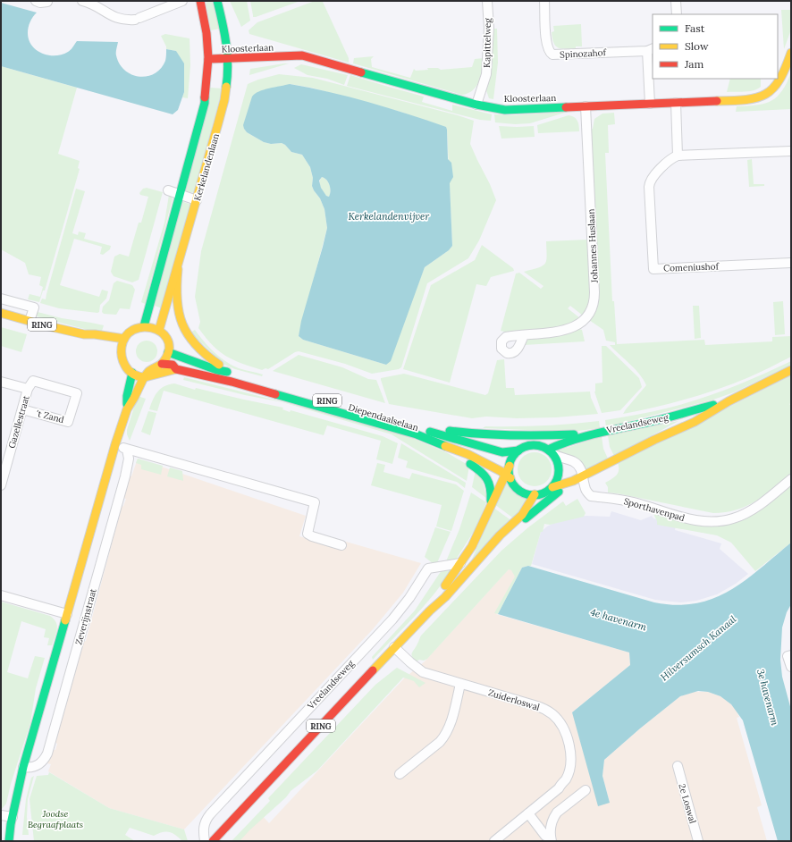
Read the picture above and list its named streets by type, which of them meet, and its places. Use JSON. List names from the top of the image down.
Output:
{
  "streets": {
    "main road": [
      "Kloosterlaan",
      "Kerkelandenlaan",
      "RING",
      "Diependaalselaan",
      "Vreelandseweg",
      "Zeverijnstraat"
    ],
    "street": [
      "Kapittelweg",
      "Spinozahof",
      "Johannes Huslaan",
      "Comeniushof",
      "'t Zand",
      "Gazellestraat",
      "Sporthavenpad",
      "Zuiderloswal",
      "2e Loswal"
    ]
  },
  "crossings": [
    ["Kapittelweg", "Kloosterlaan"],
    ["Kloosterlaan", "Spinozahof"],
    ["Kloosterlaan", "Kerkelandenlaan"],
    ["Kloosterlaan", "Johannes Huslaan"],
    ["Kerkelandenlaan", "Diependaalselaan"],
    ["Kerkelandenlaan", "Zeverijnstraat"],
    ["RING", "Diependaalselaan"],
    ["RING", "Vreelandseweg"],
    ["RING", "Zuiderloswal"],
    ["'t Zand", "Gazellestraat"],
    ["Diependaalselaan", "Vreelandseweg"],
    ["Diependaalselaan", "Zeverijnstraat"]
  ],
  "water": [
    "Kerkelandenvijver",
    "4e havenarm",
    "Hilversumsch Kanaal",
    "3e havenarm"
  ],
  "parks": ["Joodse Begraafplaats"],
  "legend": ["Fast", "Slow", "Jam"]
}
